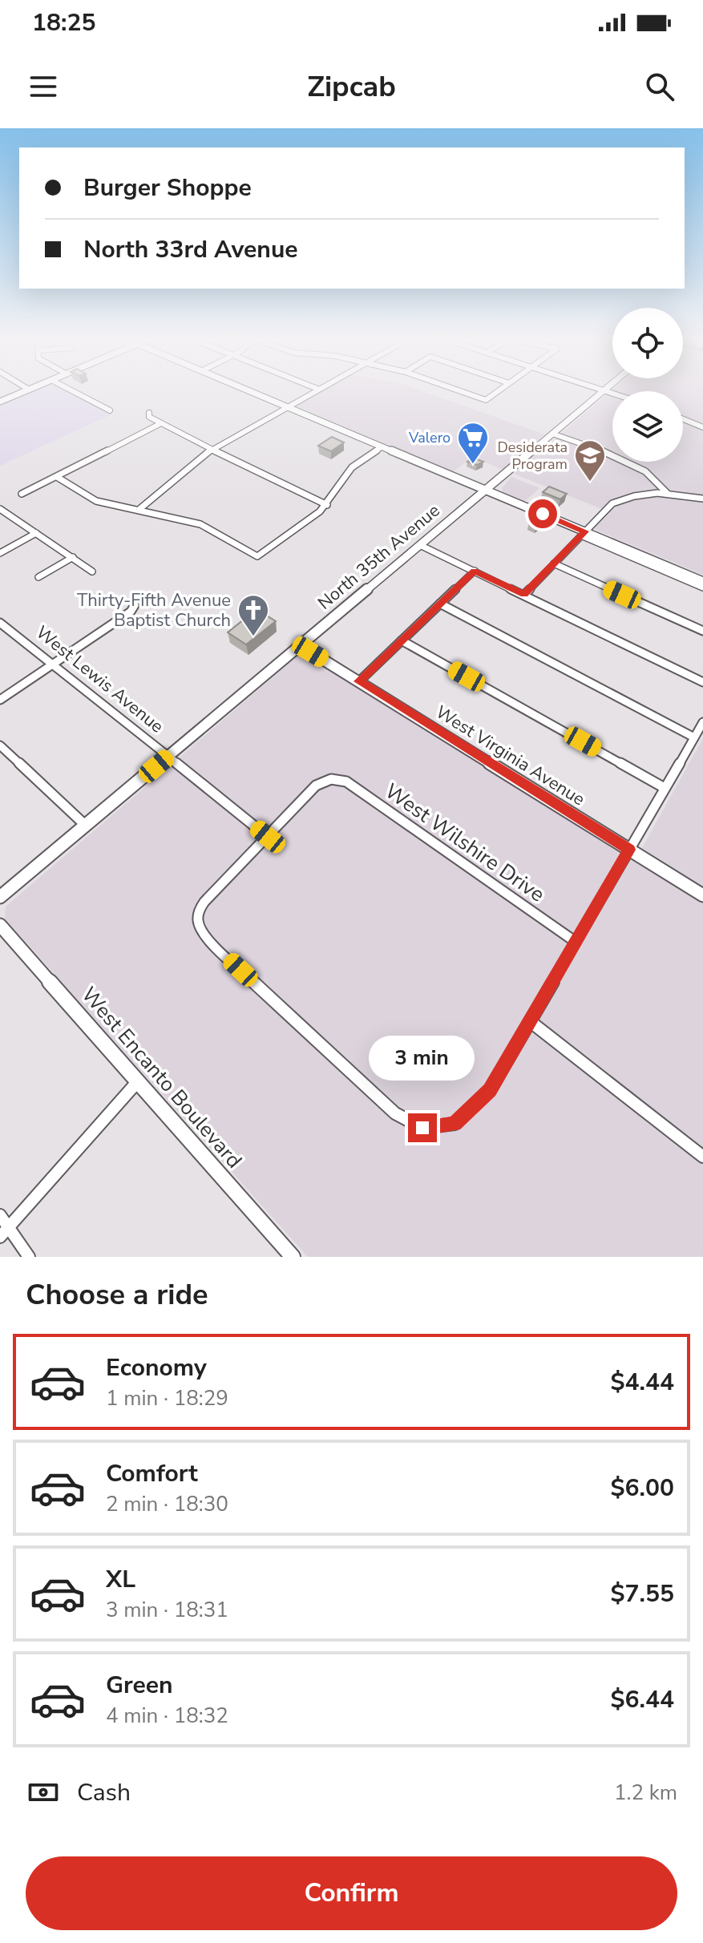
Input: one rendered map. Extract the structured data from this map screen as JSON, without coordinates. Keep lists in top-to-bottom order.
{
  "streets": {
    "main road": ["North 35th Avenue", "West Virginia Avenue", "West Encanto Boulevard"],
    "street": ["West Lewis Avenue", "West Wilshire Drive"]
  },
  "crossings": [
    ["North 35th Avenue", "West Lewis Avenue"],
    ["North 35th Avenue", "West Virginia Avenue"],
    ["West Lewis Avenue", "West Wilshire Drive"]
  ],
  "places": {
    "supermarket": ["Valero"],
    "school or university": ["Desiderata Program"],
    "church": ["Thirty-Fifth Avenue Baptist Church"]
  },
  "page": {
    "status": "18:25",
    "header": "Zipcab",
    "banner": ["Burger Shoppe", "North 33rd Avenue"],
    "bubble": "3 min",
    "heading": "Choose a ride",
    "list": [
      {
        "name": "Economy",
        "note": "1 min · 18:29",
        "value": "$4.44"
      },
      {
        "name": "Comfort",
        "note": "2 min · 18:30",
        "value": "$6.00"
      },
      {
        "name": "XL",
        "note": "3 min · 18:31",
        "value": "$7.55"
      },
      {
        "name": "Green",
        "note": "4 min · 18:32",
        "value": "$6.44"
      }
    ],
    "pay": ["Cash", "1.2 km"],
    "buttons": "Confirm"
  }
}
